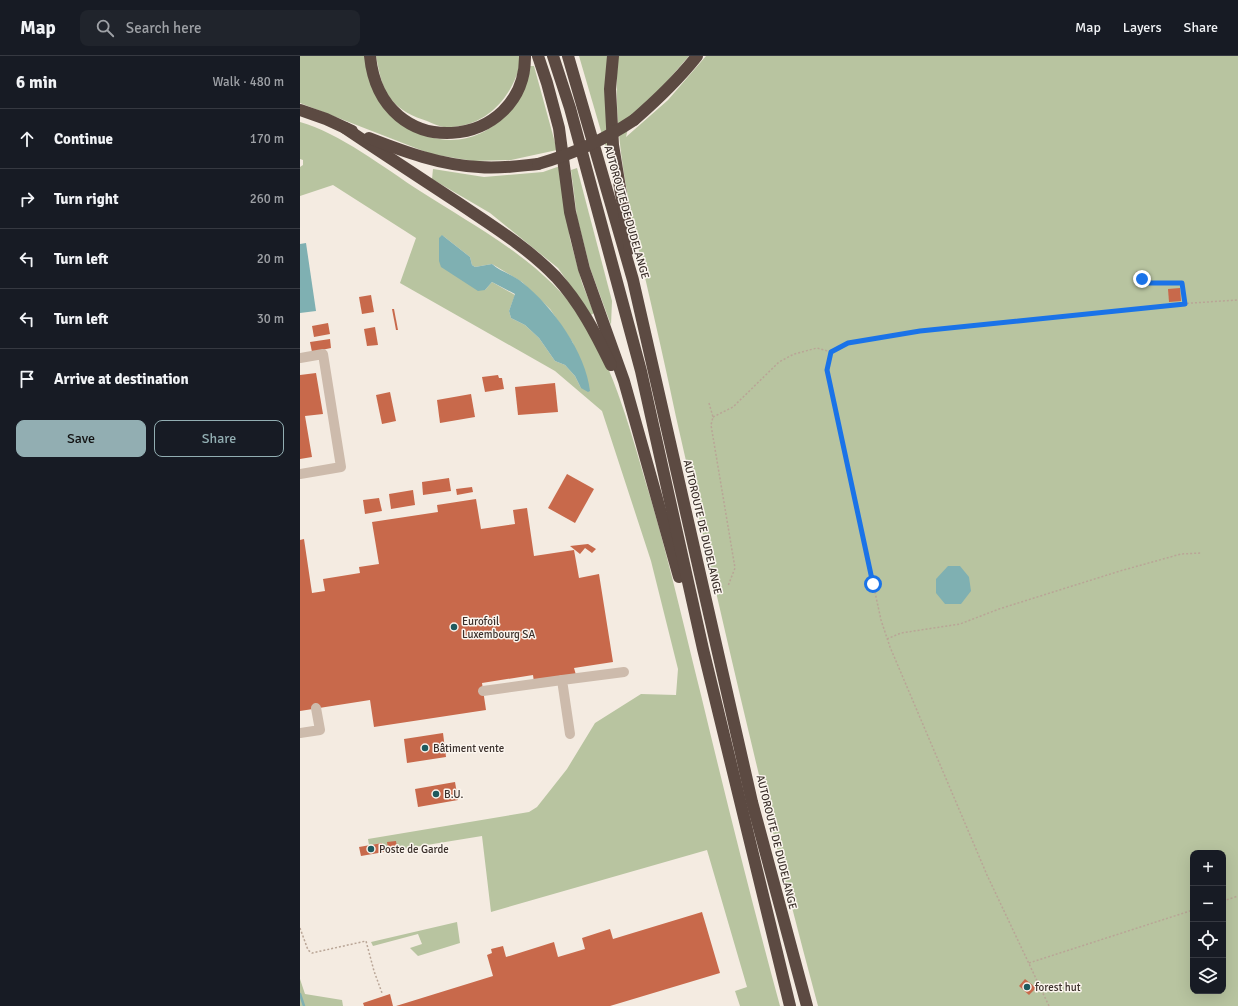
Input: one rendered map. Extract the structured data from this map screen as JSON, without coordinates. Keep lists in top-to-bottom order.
{
  "streets": {
    "highway": ["AUTOROUTE DE DUDELANGE"]
  },
  "places": [
    "Eurofoil Luxembourg SA",
    "Bâtiment vente",
    "B.U.",
    "Poste de Garde",
    "forest hut"
  ],
  "page": {
    "header": "Map",
    "search": "Search here",
    "nav": ["Map", "Layers", "Share"],
    "heading": ["6 min", "Walk · 480 m"],
    "list": [
      ["Continue", "170 m"],
      ["Turn right", "260 m"],
      ["Turn left", "20 m"],
      ["Turn left", "30 m"],
      "Arrive at destination"
    ],
    "buttons": ["Save", "Share"],
    "map_buttons": ["+", "−"]
  }
}
